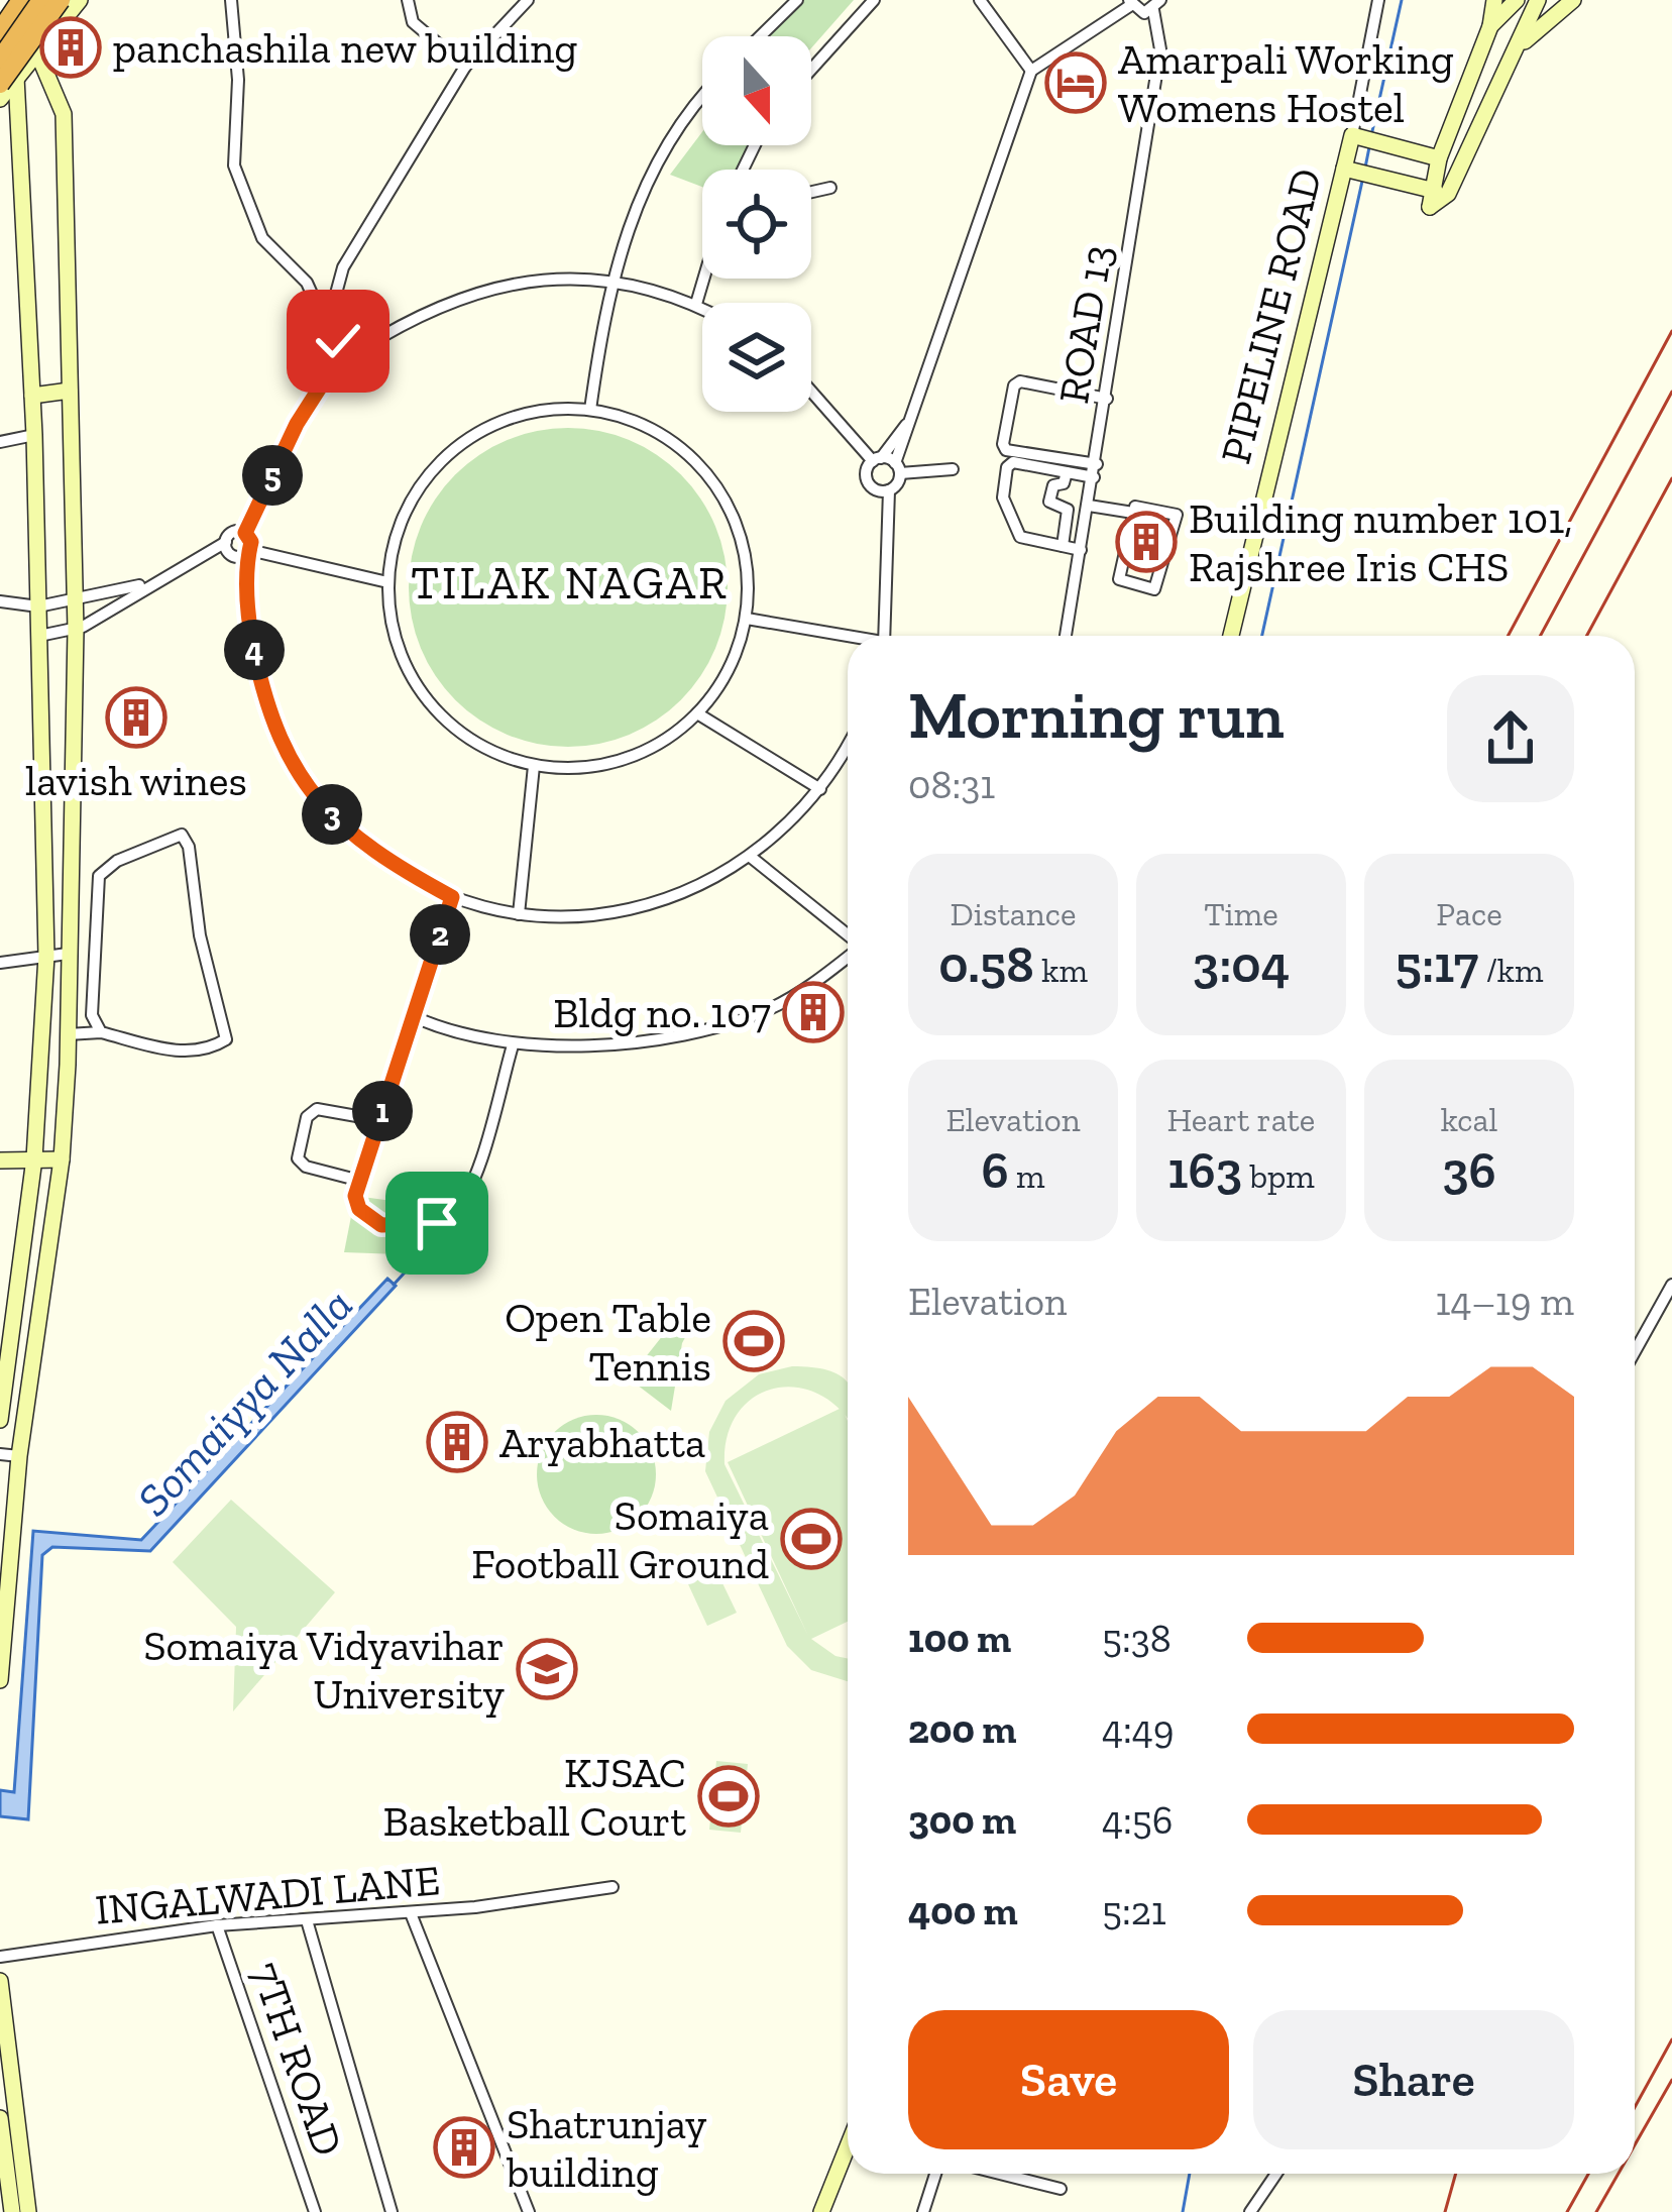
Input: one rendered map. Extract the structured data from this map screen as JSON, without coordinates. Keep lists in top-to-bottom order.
{
  "streets": {
    "street": [
      "PIPELINE ROAD",
      "ROAD 13",
      "INGALWADI LANE",
      "7TH ROAD"
    ]
  },
  "crossings": [
    ["INGALWADI LANE", "7TH ROAD"]
  ],
  "districts": ["TILAK NAGAR"],
  "water": ["Somaiyya Nalla"],
  "places": {
    "building": [
      "panchashila new building",
      "Building number 101, Rajshree Iris CHS",
      "lavish wines",
      "Bldg no. 107",
      "Aryabhatta",
      "Shatrunjay building"
    ],
    "hotel": ["Amarpali Working Womens Hostel"],
    "sports": ["Open Table Tennis", "Somaiya Football Ground", "KJSAC Basketball Court"],
    "school or university": ["Somaiya Vidyavihar University"]
  },
  "north": "bottom",
  "page": {
    "pins": [
      "5",
      "4",
      "3",
      "2",
      "1"
    ],
    "heading": ["Morning run", "08:31"],
    "stats": [
      ["Distance", "0.58 km"],
      ["Time", "3:04"],
      ["Pace", "5:17 /km"],
      ["Elevation", "6 m"],
      ["Heart rate", "163 bpm"],
      ["kcal", "36"]
    ],
    "chart": ["Elevation", "14–19 m"],
    "list": [
      {
        "name": "100 m",
        "note": "5:38"
      },
      {
        "name": "200 m",
        "note": "4:49"
      },
      {
        "name": "300 m",
        "note": "4:56"
      },
      {
        "name": "400 m",
        "note": "5:21"
      }
    ],
    "buttons": ["Save", "Share"]
  }
}
